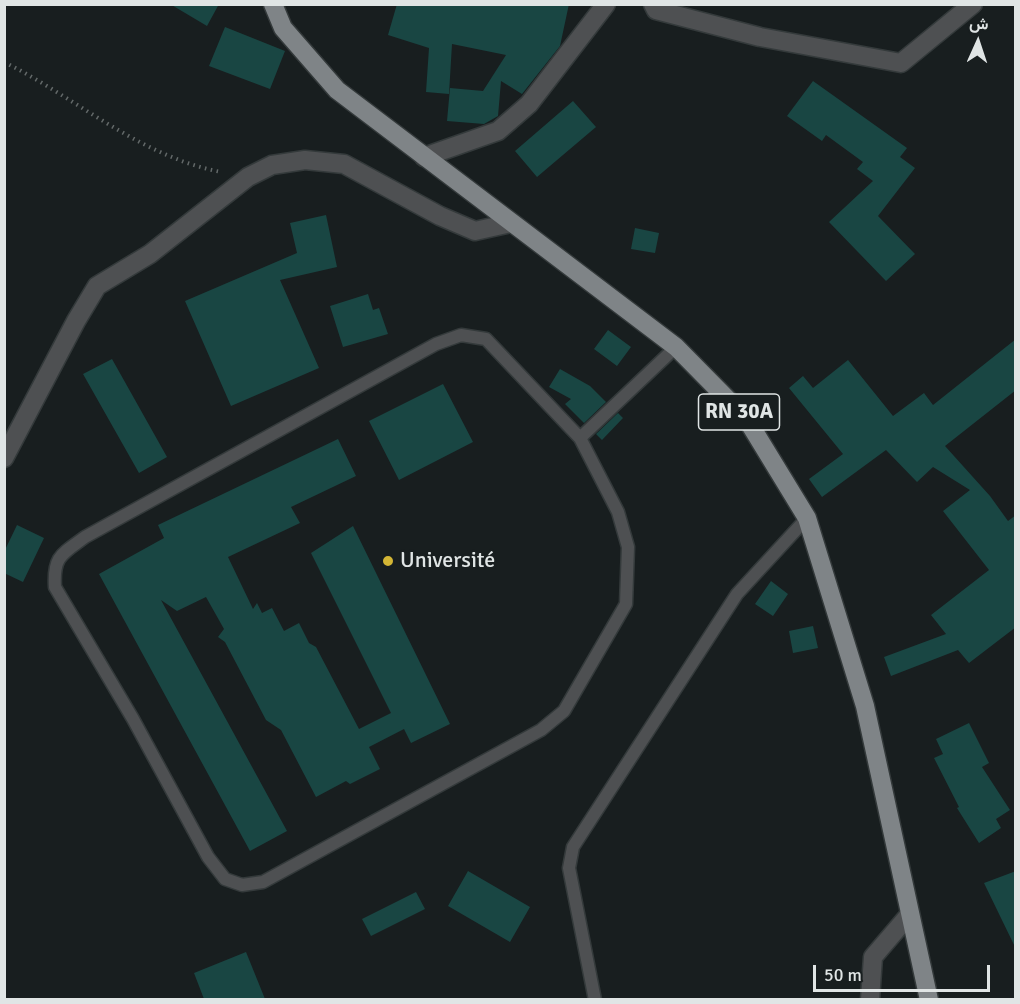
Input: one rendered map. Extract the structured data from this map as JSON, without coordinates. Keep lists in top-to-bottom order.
{
  "streets": {
    "main road": ["RN 30A"]
  },
  "places": ["Université"],
  "scale_bar": "50 m",
  "north": "top"
}
